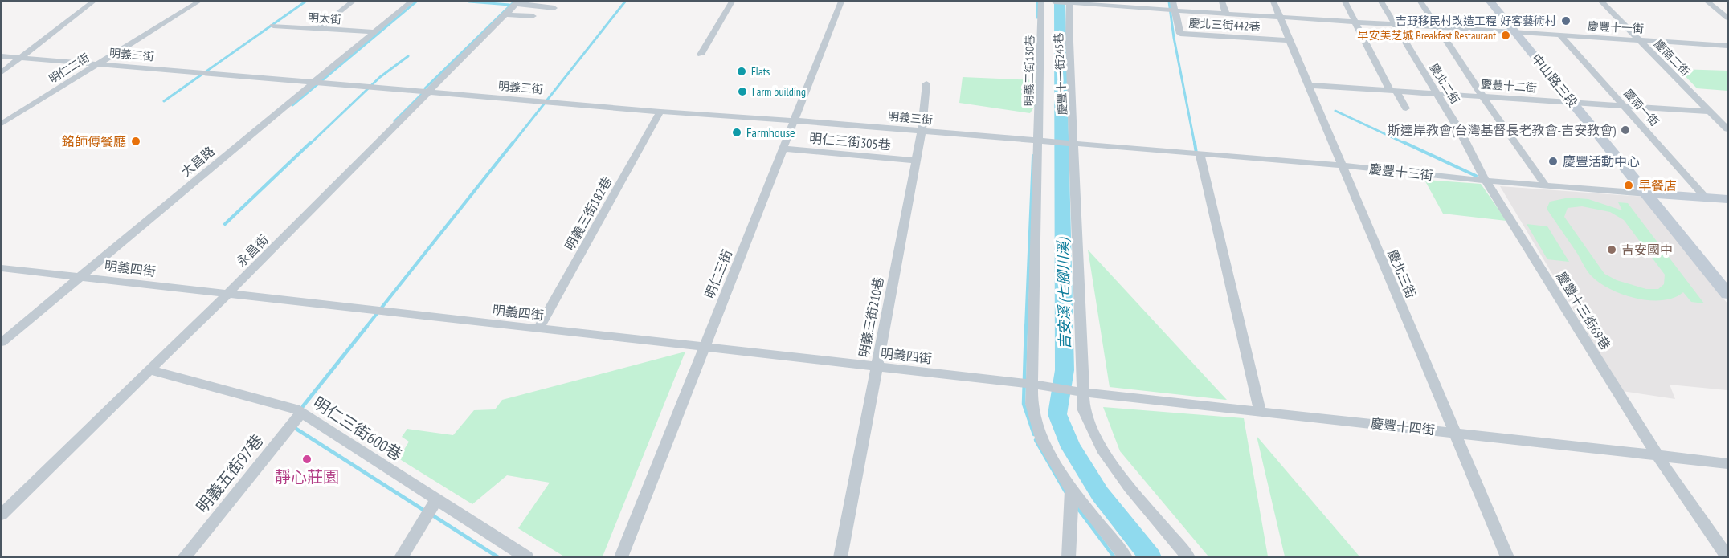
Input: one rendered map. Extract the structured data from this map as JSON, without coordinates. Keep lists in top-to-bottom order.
{
  "streets": {
    "street": [
      "明太街",
      "慶北三街442巷",
      "慶豐十一街",
      "明義三街",
      "慶南二街",
      "明仁二街",
      "明義二街130巷",
      "慶豐十一街245巷",
      "中山路三段",
      "慶北二街",
      "慶豐十二街",
      "慶南一街",
      "明仁三街305巷",
      "太昌路",
      "慶豐十三街",
      "明義三街182巷",
      "永昌街",
      "明義四街",
      "明仁三街",
      "慶北三街",
      "慶豐十三街69巷",
      "明義三街210巷",
      "慶豐十四街",
      "明仁三街600巷",
      "明義五街97巷"
    ]
  },
  "crossings": [
    ["明太街", "太昌路"],
    ["慶北三街442巷", "慶豐十一街"],
    ["慶北三街442巷", "慶北三街"],
    ["慶豐十一街", "慶南二街"],
    ["慶豐十一街", "慶豐十一街245巷"],
    ["慶豐十一街", "中山路三段"],
    ["慶豐十一街", "慶北二街"],
    ["慶豐十一街", "慶南一街"],
    ["慶豐十一街", "慶北三街"],
    ["明義三街", "明仁二街"],
    ["明義三街", "明義二街130巷"],
    ["明義三街", "慶豐十一街245巷"],
    ["明義三街", "太昌路"],
    ["明義三街", "慶豐十三街"],
    ["明義三街", "明義三街182巷"],
    ["明義三街", "永昌街"],
    ["明義三街", "明仁三街"],
    ["明義三街", "明義三街210巷"],
    ["慶南二街", "慶豐十二街"],
    ["明義二街130巷", "明義四街"],
    ["慶豐十一街245巷", "慶豐十三街"],
    ["慶豐十一街245巷", "明義四街"],
    ["慶豐十一街245巷", "慶豐十四街"],
    ["中山路三段", "慶豐十二街"],
    ["中山路三段", "慶豐十三街"],
    ["慶北二街", "慶豐十二街"],
    ["慶北二街", "慶豐十三街"],
    ["慶北二街", "慶豐十三街69巷"],
    ["慶豐十二街", "慶南一街"],
    ["慶豐十二街", "慶北三街"],
    ["慶南一街", "慶豐十三街"],
    ["明仁三街305巷", "明仁三街"],
    ["明仁三街305巷", "明義三街210巷"],
    ["太昌路", "明義四街"],
    ["慶豐十三街", "慶北三街"],
    ["慶豐十三街", "慶豐十三街69巷"],
    ["明義三街182巷", "明義四街"],
    ["永昌街", "明義四街"],
    ["永昌街", "明仁三街600巷"],
    ["明義四街", "明仁三街"],
    ["明義四街", "明義三街210巷"],
    ["明義四街", "慶豐十四街"],
    ["慶北三街", "慶豐十四街"],
    ["慶豐十三街69巷", "慶豐十四街"],
    ["明仁三街600巷", "明義五街97巷"]
  ],
  "water": ["吉安溪 (七腳川溪)"],
  "places": [
    "吉野移民村改造工程-好客藝術村",
    "早安美芝城 Breakfast Restaurant",
    "Flats",
    "Farm building",
    "斯達岸教會(台灣基督長老教會-吉安教會)",
    "Farmhouse",
    "銘師傅餐廳",
    "慶豐活動中心",
    "早餐店",
    "吉安國中",
    "靜心莊園"
  ]
}
